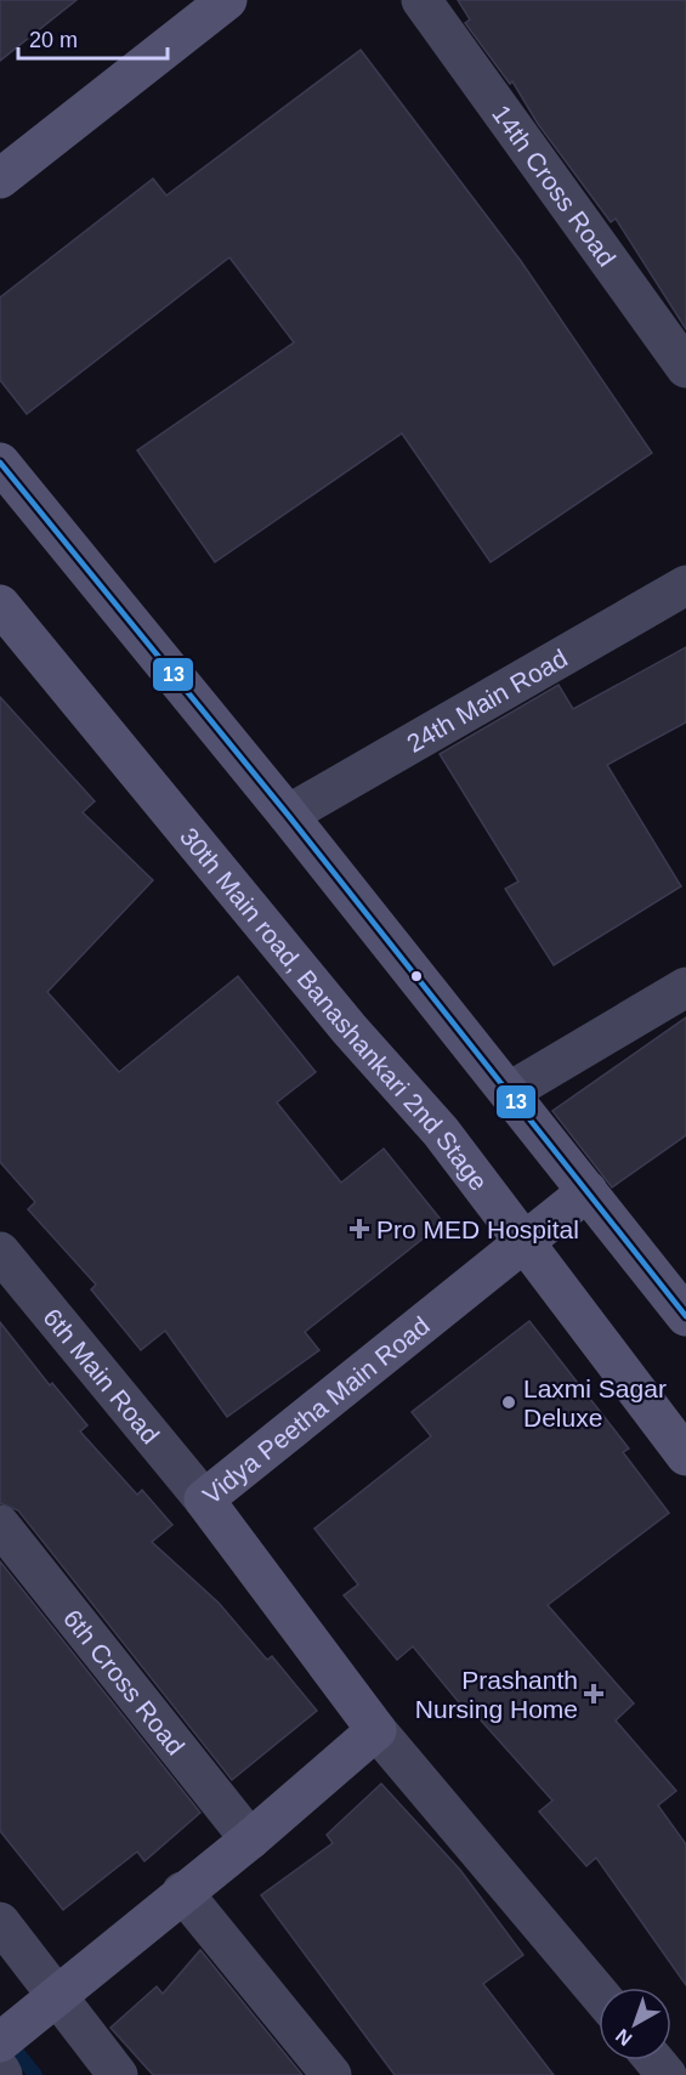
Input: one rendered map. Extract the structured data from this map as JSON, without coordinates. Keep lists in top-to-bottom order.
{
  "streets": {
    "main road": ["30th Main road, Banashankari 2nd Stage", "Vidya Peetha Main Road"],
    "street": [
      "14th Cross Road",
      "24th Main Road",
      "6th Main Road",
      "6th Cross Road"
    ]
  },
  "crossings": [
    ["30th Main road, Banashankari 2nd Stage", "Vidya Peetha Main Road"],
    ["6th Main Road", "Vidya Peetha Main Road"]
  ],
  "places": {
    "health": ["Pro MED Hospital", "Prashanth Nursing Home"],
    "other": ["Laxmi Sagar Deluxe"]
  },
  "lines": ["transit line 13"],
  "scale_bar": "20 m",
  "north": "bottom left"
}
